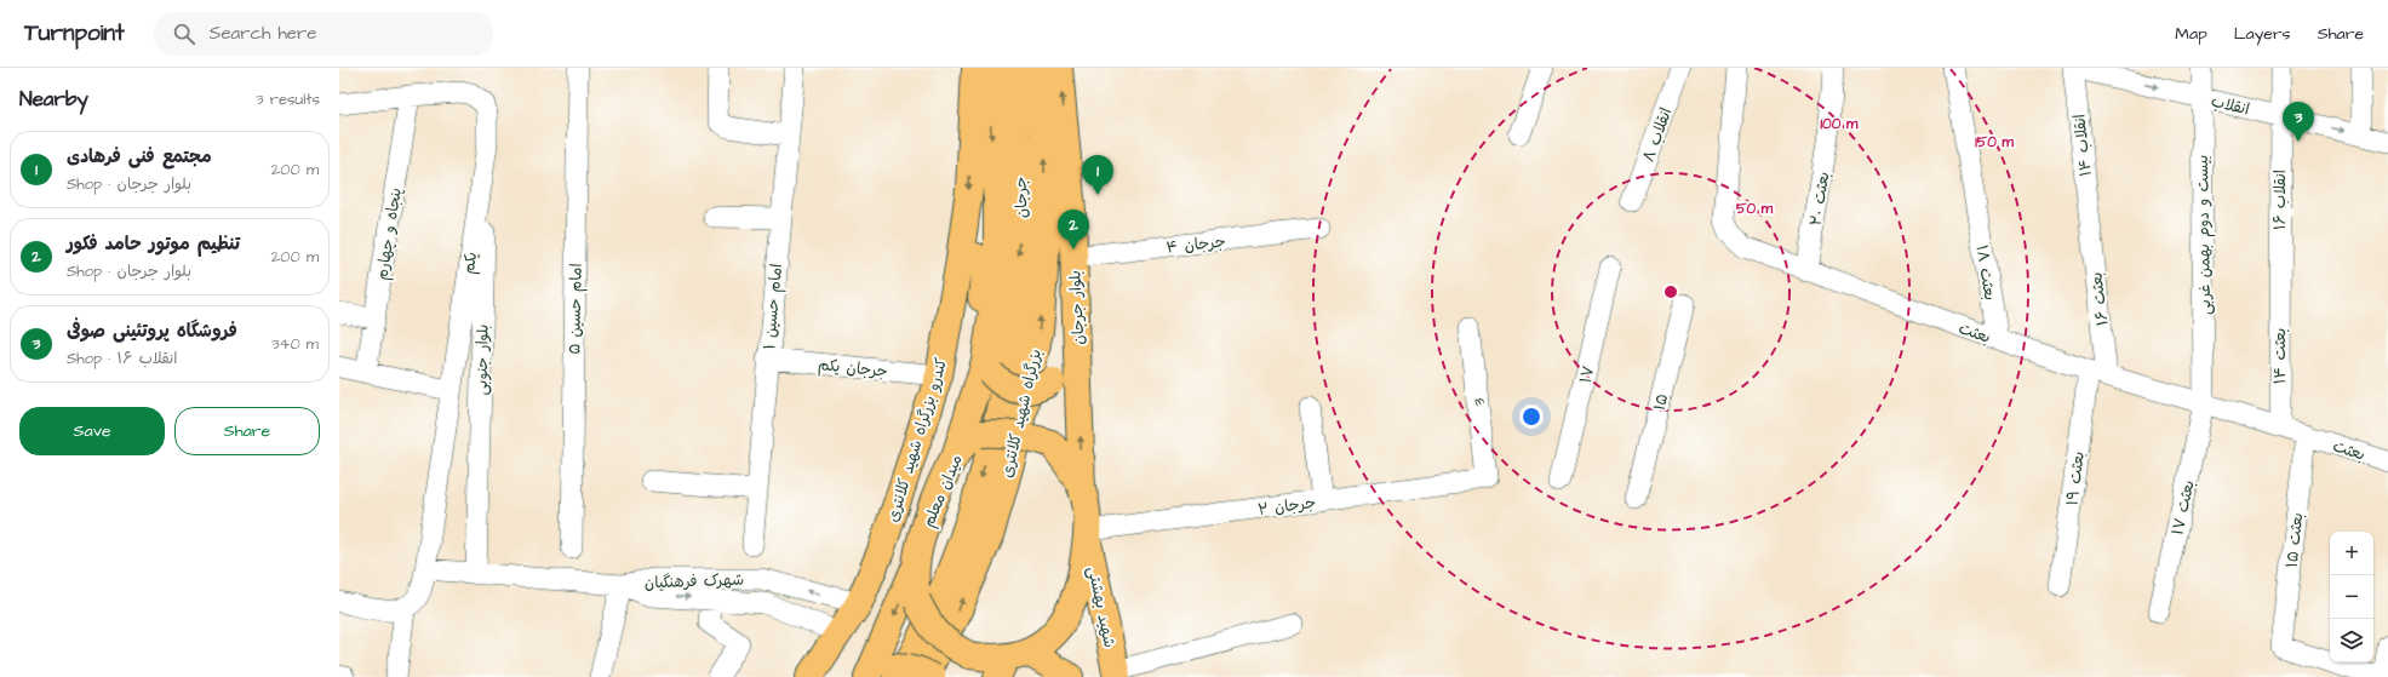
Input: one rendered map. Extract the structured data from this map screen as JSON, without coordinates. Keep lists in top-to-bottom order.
{
  "streets": {
    "main road": [
      "جرجان",
      "بلوار جرجان",
      "بزرگراه شهید کلانتری",
      "کندرو بزرگراه شهید کلانتری",
      "میدان معلم",
      "شهید بهشتی"
    ],
    "street": [
      "انقلاب",
      "۸ انقلاب",
      "۱۴ انقلاب",
      "۲۰ بعثت",
      "انقلاب ۱۶",
      "پنجاه و چهارم",
      "بیست و دوم بهمن غربی",
      "۴ جرجان",
      "یکم",
      "۱۸ بعثت",
      "۱۶ بعثت",
      "امام حسین ۱",
      "امام حسین ۵",
      "بعثت",
      "۱۴ بعثت",
      "بلوار جنوبی",
      "جرجان یکم",
      "۱۷",
      "3",
      "۱۵",
      "بعثت ۱۹",
      "جرجان ۲",
      "۱۷ بعثت",
      "بعثت ۱۵",
      "شهرک فرهنگیان"
    ]
  },
  "crossings": [
    ["انقلاب", "۱۴ انقلاب"],
    ["انقلاب", "انقلاب ۱۶"],
    ["انقلاب", "بیست و دوم بهمن غربی"],
    ["۱۴ انقلاب", "۱۶ بعثت"],
    ["جرجان", "بزرگراه شهید کلانتری"],
    ["۲۰ بعثت", "بعثت"],
    ["انقلاب ۱۶", "۱۴ بعثت"],
    ["پنجاه و چهارم", "یکم"],
    ["بیست و دوم بهمن غربی", "بعثت"],
    ["بیست و دوم بهمن غربی", "۱۷ بعثت"],
    ["۴ جرجان", "بلوار جرجان"],
    ["یکم", "بلوار جنوبی"],
    ["۱۸ بعثت", "بعثت"],
    ["۱۶ بعثت", "بعثت"],
    ["۱۶ بعثت", "بعثت ۱۹"],
    ["امام حسین ۱", "جرجان یکم"],
    ["بعثت", "۱۴ بعثت"],
    ["بعثت", "بعثت ۱۹"],
    ["بعثت", "۱۷ بعثت"],
    ["بعثت", "بعثت ۱۵"],
    ["جرجان یکم", "کندرو بزرگراه شهید کلانتری"],
    ["3", "جرجان ۲"],
    ["کندرو بزرگراه شهید کلانتری", "شهرک فرهنگیان"],
    ["جرجان ۲", "شهید بهشتی"]
  ],
  "one_way": ["انقلاب"],
  "page": {
    "header": "Turnpoint",
    "search": "Search here",
    "nav": ["Map", "Layers", "Share"],
    "heading": ["Nearby", "3 results"],
    "pins": ["3", "1", "2"],
    "list": [
      {
        "mark": "1",
        "name": "مجتمع فنی فرهادی",
        "note": "Shop · بلوار جرجان",
        "value": "200 m"
      },
      {
        "mark": "2",
        "name": "تنظیم موتور حامد فکور",
        "note": "Shop · بلوار جرجان",
        "value": "200 m"
      },
      {
        "mark": "3",
        "name": "فروشگاه پروتئینی صوفی",
        "note": "Shop · انقلاب ۱۶",
        "value": "340 m"
      }
    ],
    "buttons": ["Save", "Share"],
    "map_buttons": ["+", "−"]
  },
  "rings": ["100 m", "150 m", "50 m"]
}
